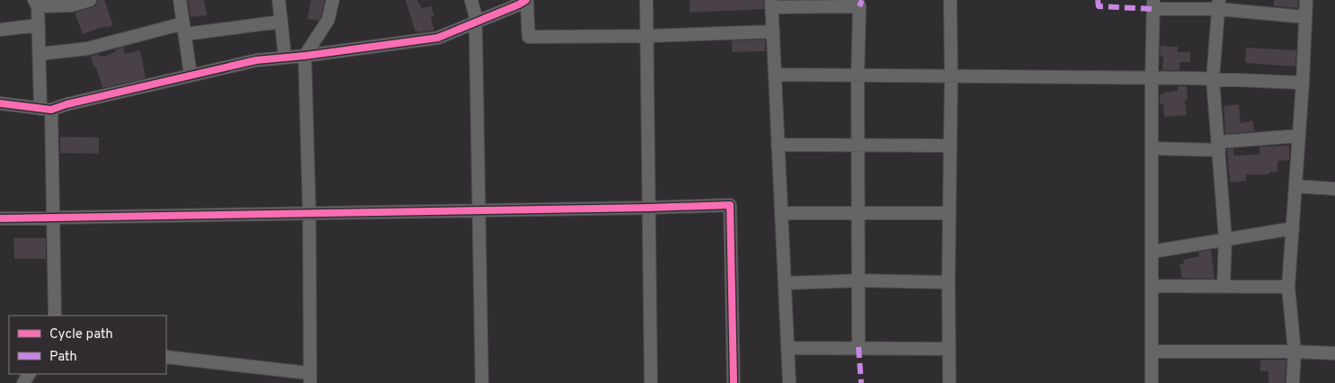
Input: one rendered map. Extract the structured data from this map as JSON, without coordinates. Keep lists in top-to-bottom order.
{
  "legend": ["Cycle path", "Path"]
}
